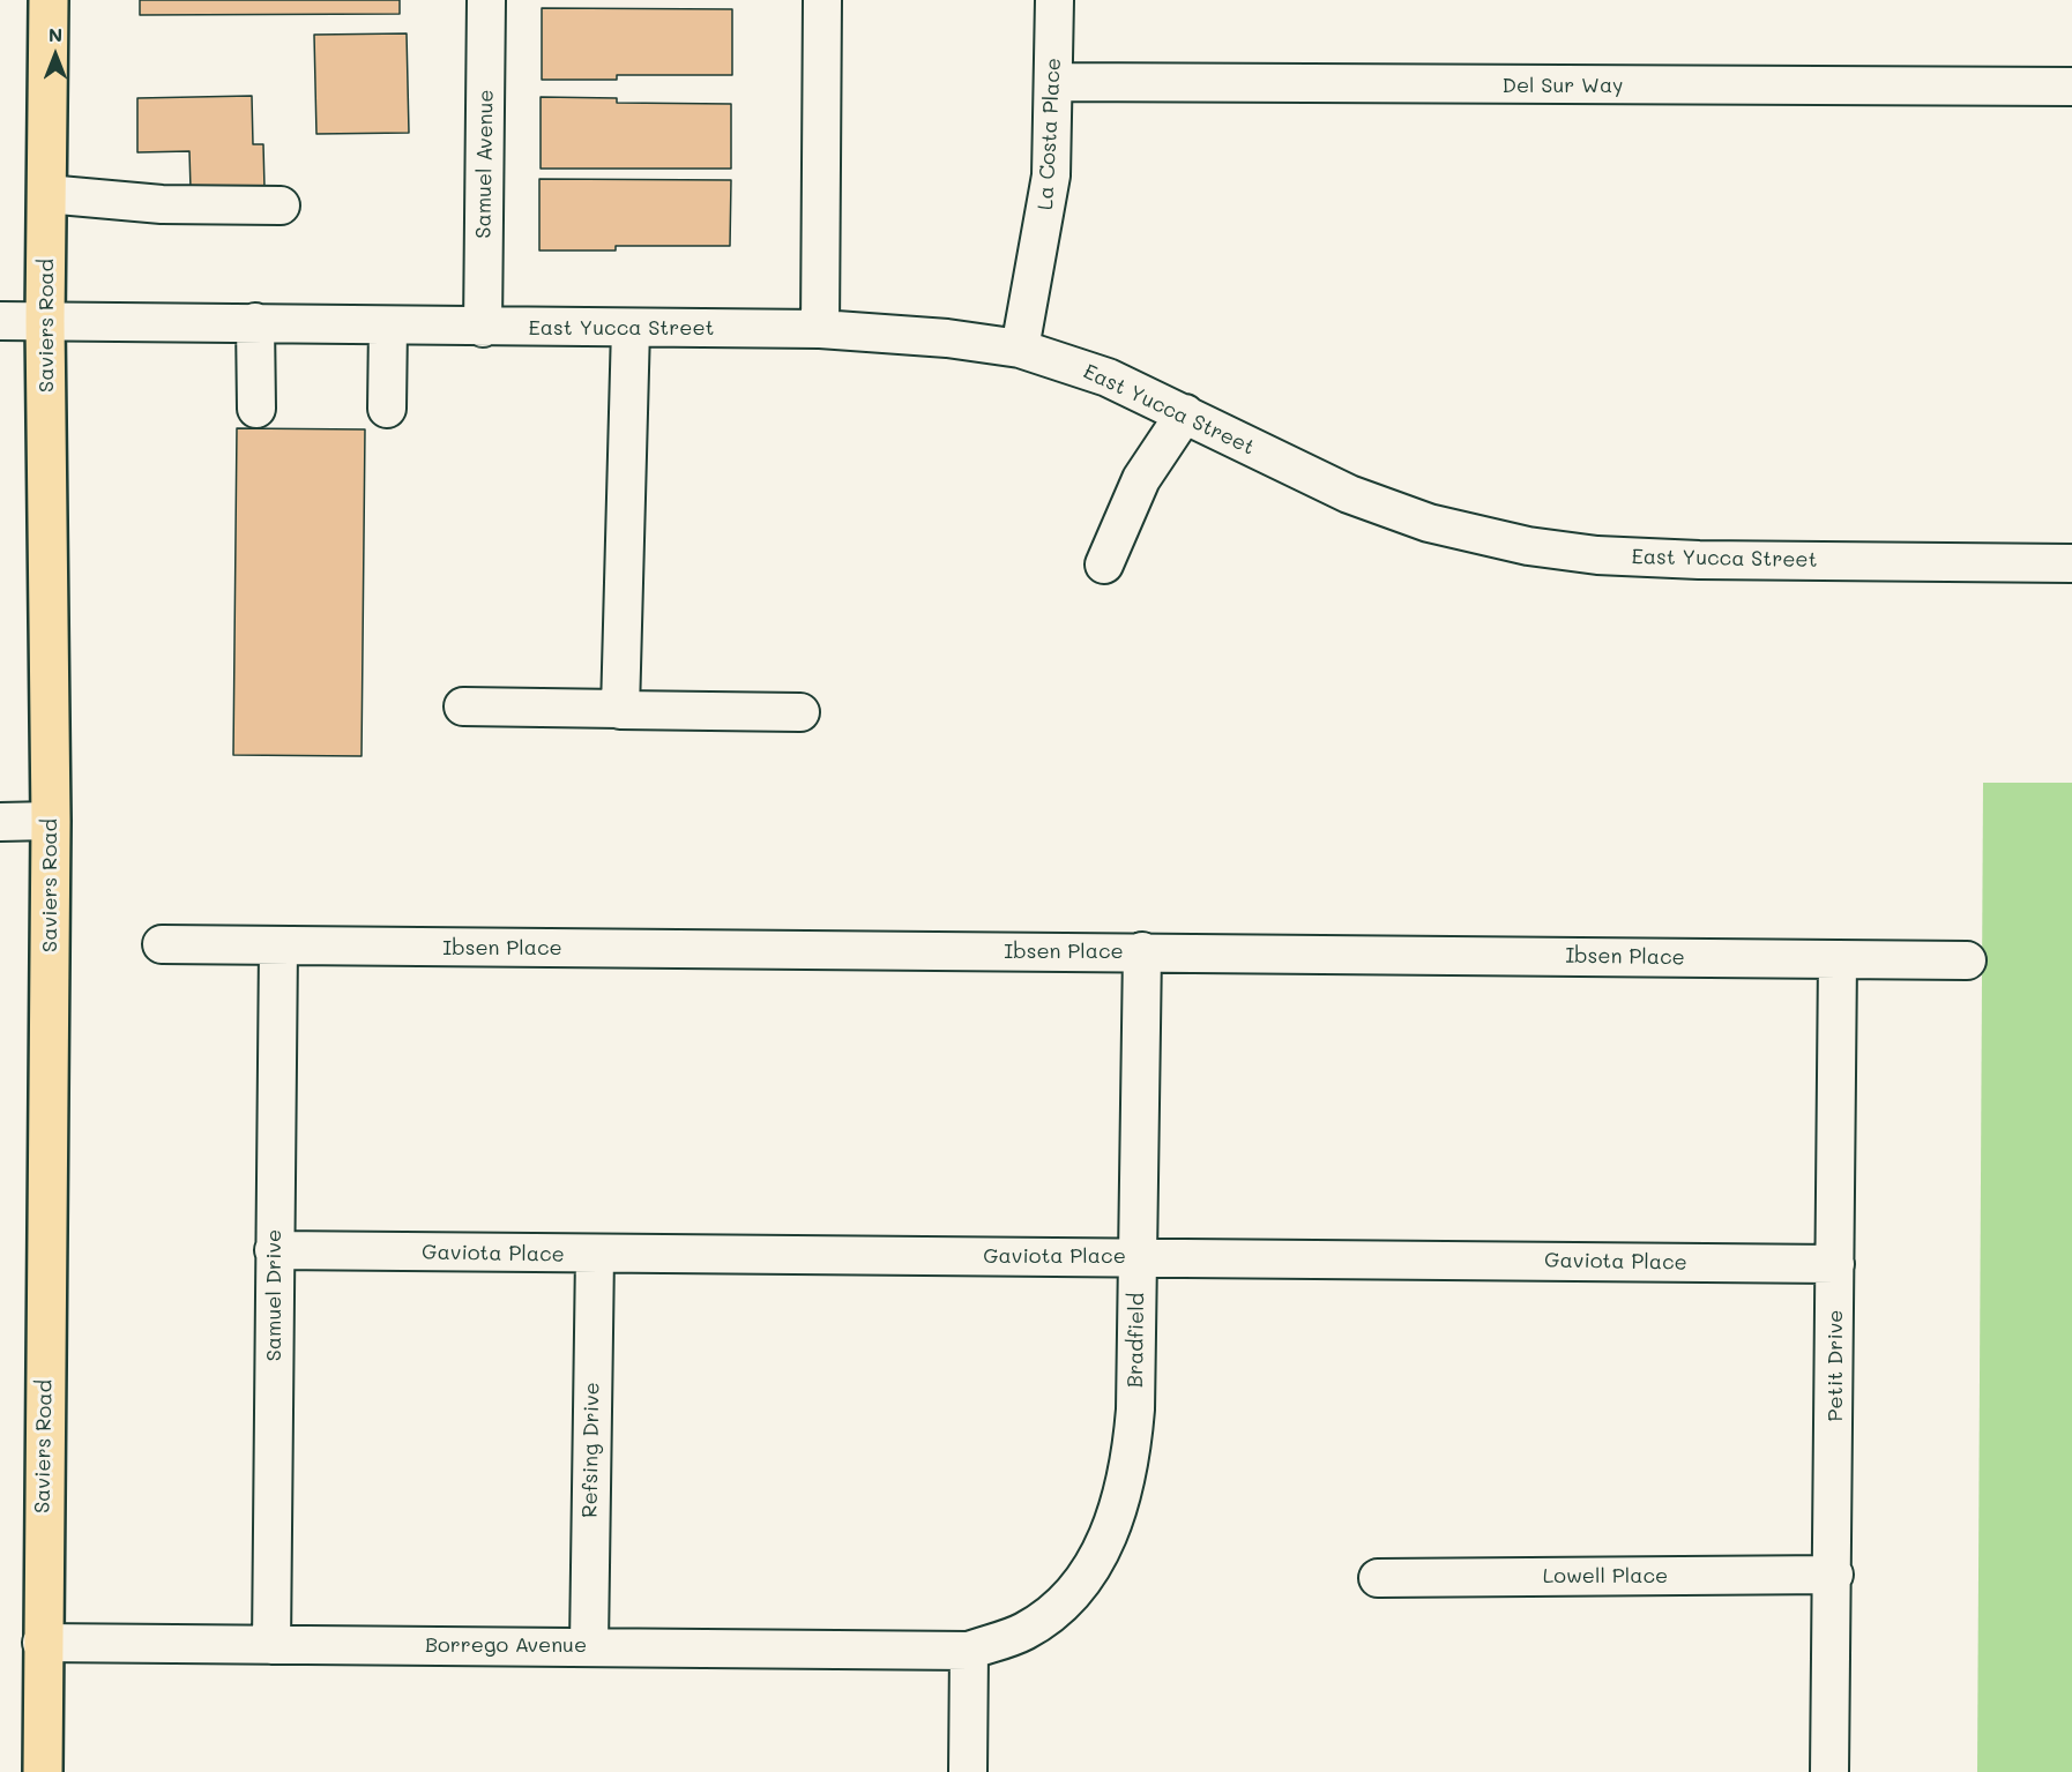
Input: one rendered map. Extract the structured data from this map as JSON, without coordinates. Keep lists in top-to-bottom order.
{
  "streets": {
    "main road": ["Saviers Road"],
    "street": [
      "Del Sur Way",
      "La Costa Place",
      "Samuel Avenue",
      "East Yucca Street",
      "Ibsen Place",
      "Gaviota Place",
      "Samuel Drive",
      "Bradfield",
      "Petit Drive",
      "Refsing Drive",
      "Lowell Place",
      "Borrego Avenue"
    ]
  },
  "crossings": [
    ["Del Sur Way", "La Costa Place"],
    ["La Costa Place", "East Yucca Street"],
    ["Samuel Avenue", "East Yucca Street"],
    ["Saviers Road", "East Yucca Street"],
    ["Saviers Road", "Borrego Avenue"],
    ["Ibsen Place", "Samuel Drive"],
    ["Ibsen Place", "Bradfield"],
    ["Ibsen Place", "Petit Drive"],
    ["Gaviota Place", "Samuel Drive"],
    ["Gaviota Place", "Bradfield"],
    ["Gaviota Place", "Petit Drive"],
    ["Gaviota Place", "Refsing Drive"],
    ["Samuel Drive", "Borrego Avenue"],
    ["Bradfield", "Borrego Avenue"],
    ["Petit Drive", "Lowell Place"],
    ["Refsing Drive", "Borrego Avenue"]
  ],
  "north": "top"
}
